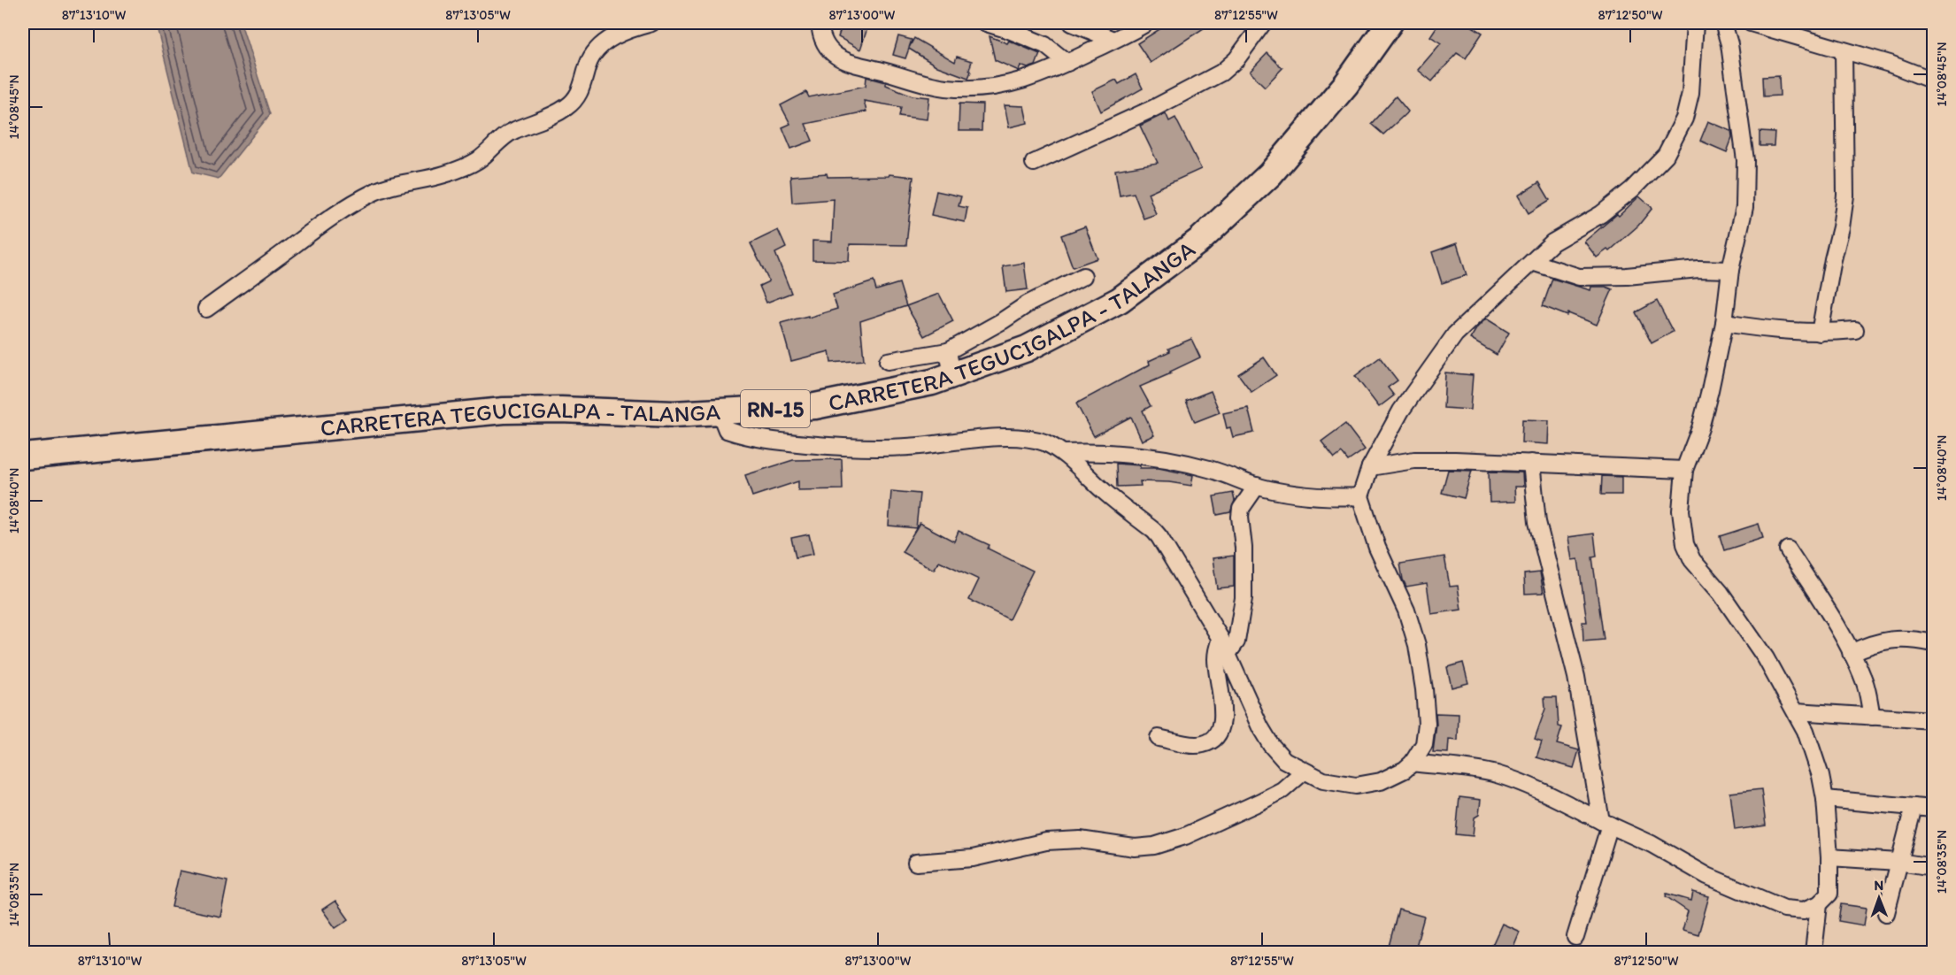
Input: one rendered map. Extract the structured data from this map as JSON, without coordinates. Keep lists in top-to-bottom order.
{
  "streets": {
    "main road": ["CARRETERA TEGUCIGALPA - TALANGA", "RN-15"]
  },
  "north": "top",
  "coordinates": [
    "87°13'10\"W",
    "87°13'05\"W",
    "87°13'00\"W",
    "87°12'55\"W",
    "87°12'50\"W",
    "14°08'45\"N",
    "14°08'40\"N",
    "14°08'35\"N"
  ]
}
